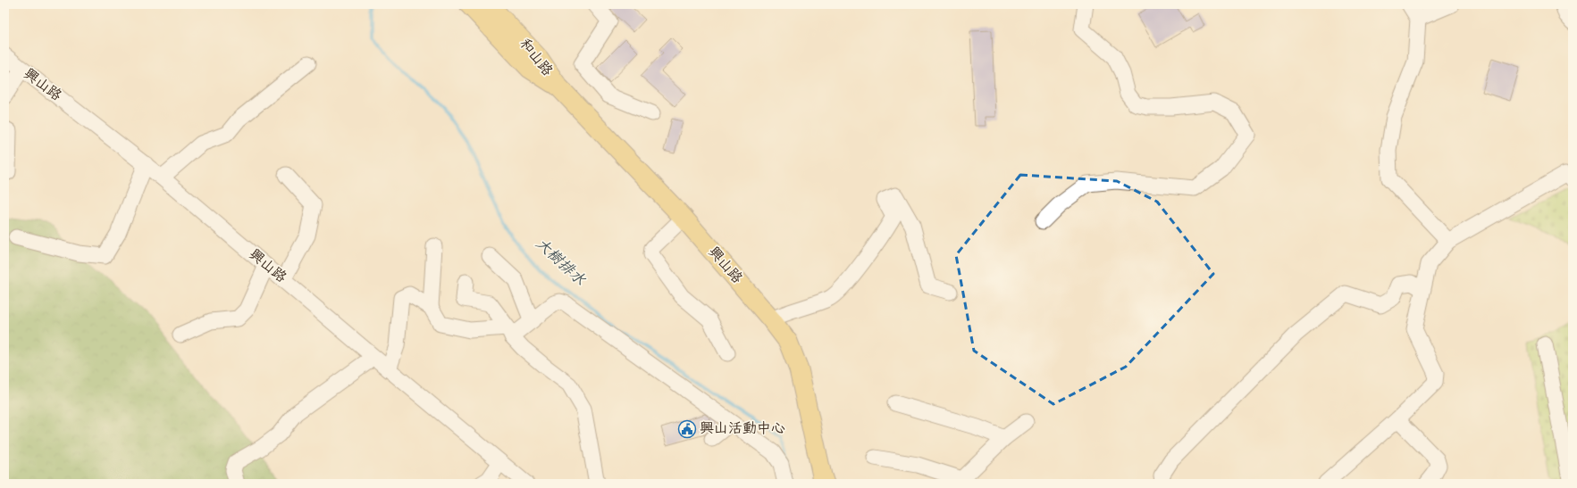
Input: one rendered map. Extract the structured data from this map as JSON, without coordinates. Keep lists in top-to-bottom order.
{
  "streets": {
    "main road": ["和山路", "興山路"]
  },
  "crossings": [
    ["和山路", "興山路"]
  ],
  "water": ["大樹排水"],
  "places": {
    "public building": ["興山活動中心"]
  }
}
